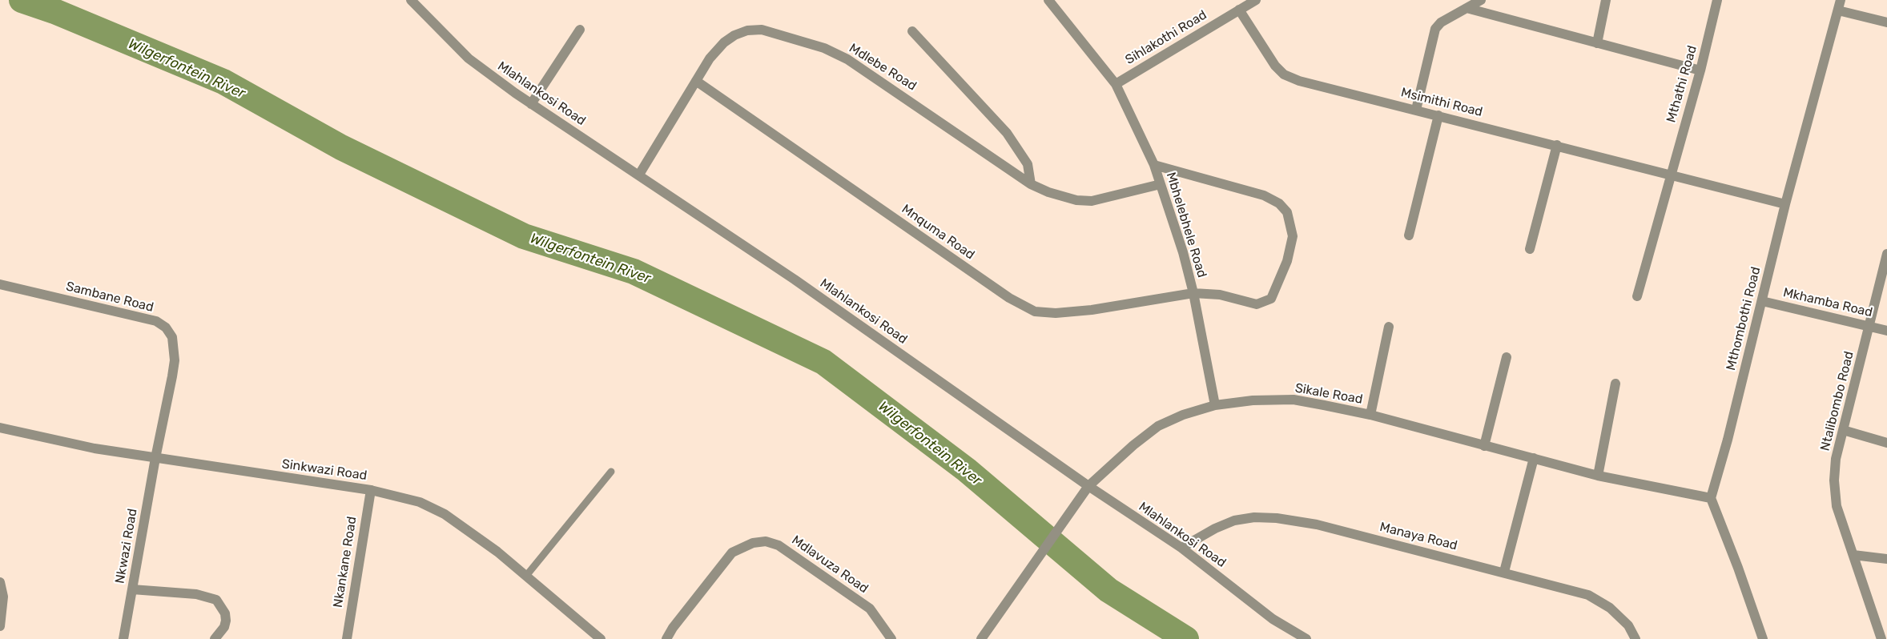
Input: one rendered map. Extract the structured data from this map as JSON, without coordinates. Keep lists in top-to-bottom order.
{
  "streets": {
    "street": [
      "Sihlakothi Road",
      "Mdlebe Road",
      "Mthathi Road",
      "Mlahlankosi Road",
      "Msimithi Road",
      "Mbhelebhele Road",
      "Mnquma Road",
      "Sambane Road",
      "Mkhamba Road",
      "Mthombothi Road",
      "Sikale Road",
      "Ntalibombo Road",
      "Sinkwazi Road",
      "Manaya Road",
      "Nkwazi Road",
      "Nkankane Road",
      "Mdlavuza Road"
    ]
  },
  "crossings": [
    ["Sihlakothi Road", "Msimithi Road"],
    ["Sihlakothi Road", "Mbhelebhele Road"],
    ["Mdlebe Road", "Mlahlankosi Road"],
    ["Mdlebe Road", "Mbhelebhele Road"],
    ["Mdlebe Road", "Mnquma Road"],
    ["Mthathi Road", "Msimithi Road"],
    ["Mlahlankosi Road", "Sikale Road"],
    ["Mlahlankosi Road", "Manaya Road"],
    ["Msimithi Road", "Mthombothi Road"],
    ["Mbhelebhele Road", "Mnquma Road"],
    ["Mbhelebhele Road", "Sikale Road"],
    ["Sambane Road", "Sinkwazi Road"],
    ["Sambane Road", "Nkwazi Road"],
    ["Mkhamba Road", "Mthombothi Road"],
    ["Mkhamba Road", "Ntalibombo Road"],
    ["Mthombothi Road", "Sikale Road"],
    ["Sinkwazi Road", "Nkwazi Road"],
    ["Sinkwazi Road", "Nkankane Road"]
  ],
  "water": ["Wilgerfontein River"]
}
